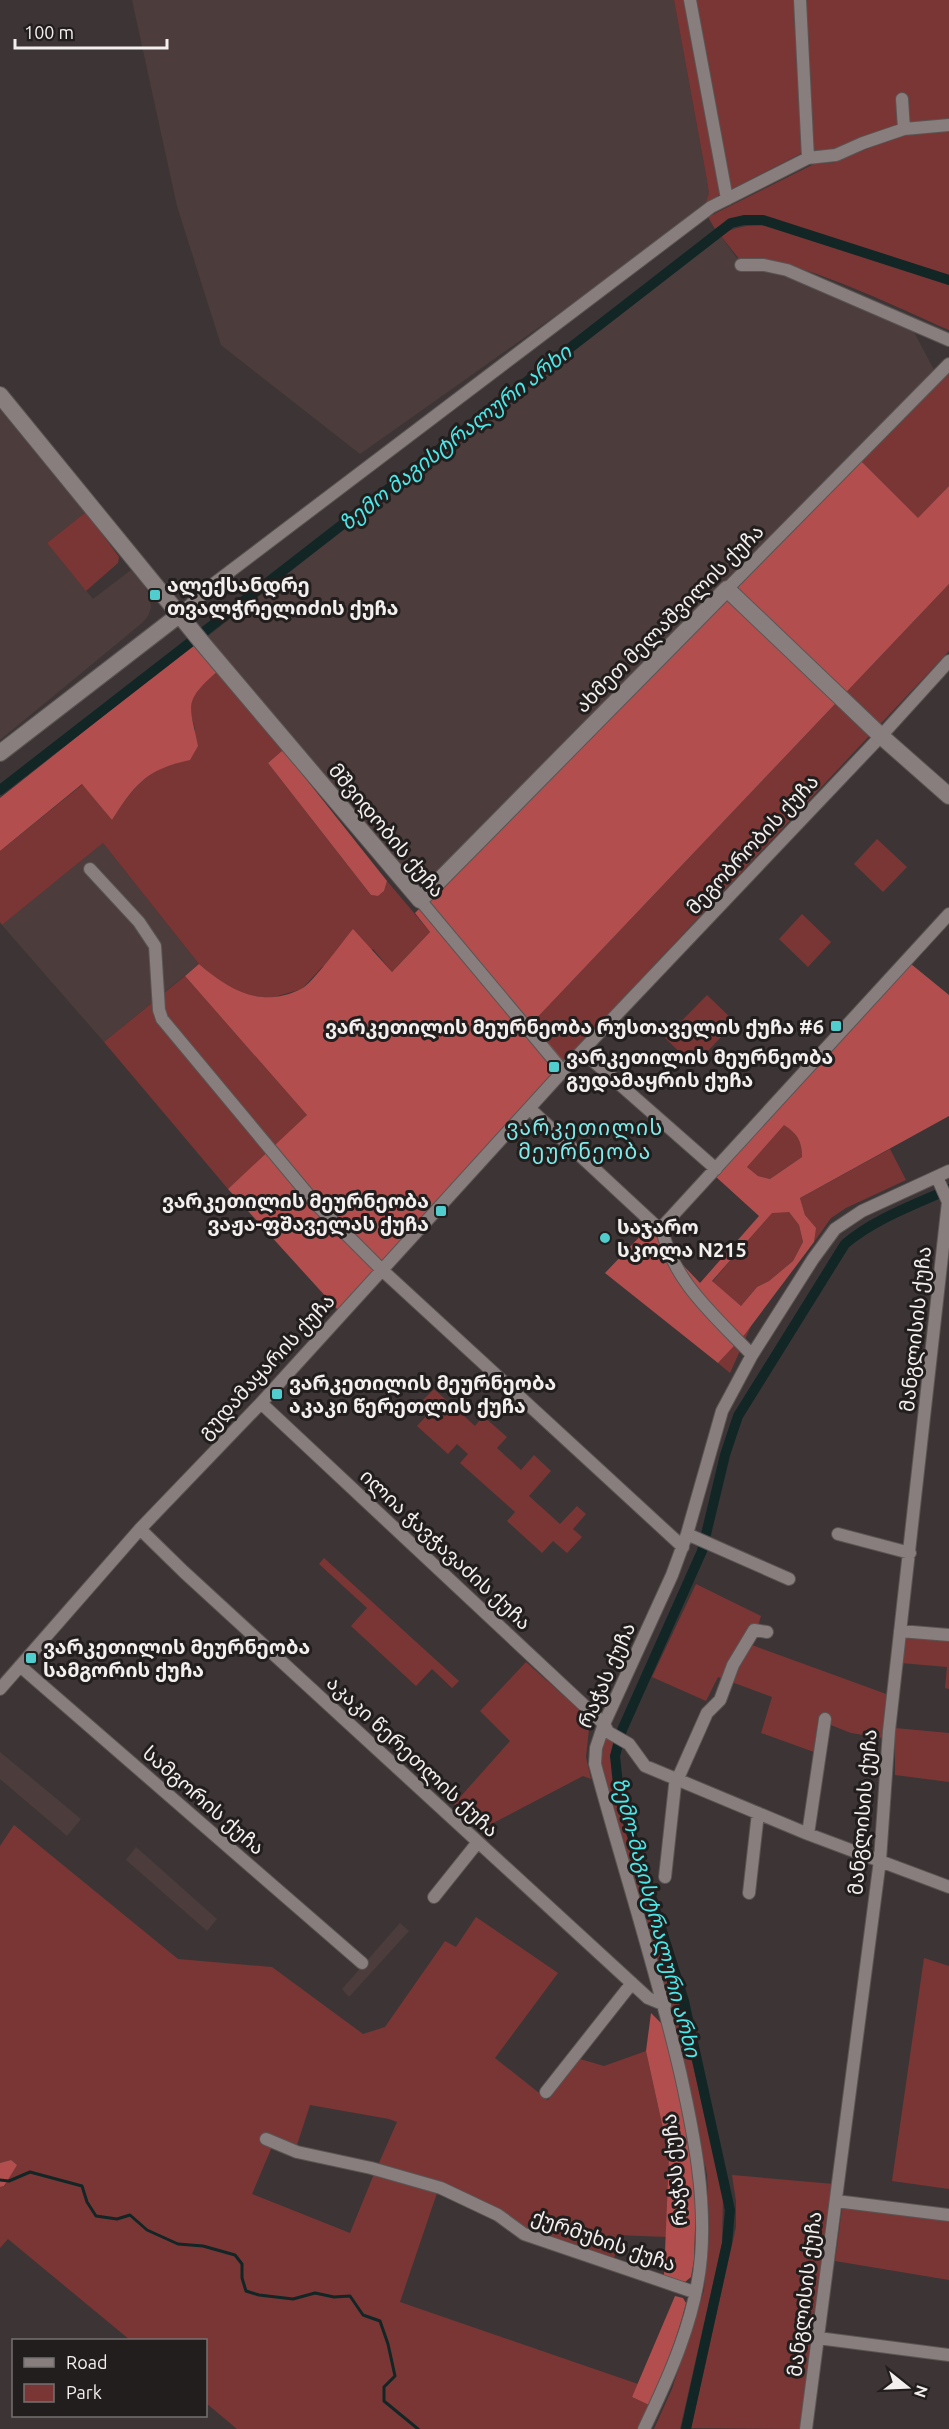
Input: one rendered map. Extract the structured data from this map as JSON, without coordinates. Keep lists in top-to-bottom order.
{
  "streets": {
    "street": [
      "ახმეთ მელაშვილის ქუჩა",
      "მშვიდობის ქუჩა",
      "მეგობრობის ქუჩა",
      "მანგლისის ქუჩა",
      "გუდამაყარის ქუჩა",
      "ილია ჭავჭავაძის ქუჩა",
      "რაჭას ქუჩა",
      "აკაკი წერეთლის ქუჩა",
      "სამგორის ქუჩა",
      "ქურმუხის ქუჩა"
    ]
  },
  "crossings": [
    ["ახმეთ მელაშვილის ქუჩა", "მშვიდობის ქუჩა"],
    ["მშვიდობის ქუჩა", "მეგობრობის ქუჩა"],
    ["მშვიდობის ქუჩა", "გუდამაყარის ქუჩა"],
    ["მეგობრობის ქუჩა", "გუდამაყარის ქუჩა"],
    ["გუდამაყარის ქუჩა", "ილია ჭავჭავაძის ქუჩა"],
    ["გუდამაყარის ქუჩა", "აკაკი წერეთლის ქუჩა"],
    ["გუდამაყარის ქუჩა", "სამგორის ქუჩა"],
    ["ილია ჭავჭავაძის ქუჩა", "რაჭას ქუჩა"],
    ["რაჭას ქუჩა", "აკაკი წერეთლის ქუჩა"],
    ["რაჭას ქუჩა", "ქურმუხის ქუჩა"]
  ],
  "districts": ["ვარკეთილის მეურნეობა"],
  "water": ["ზემო მაგისტრალური არხი", "ზემო-მაგისტრალური არხი"],
  "places": {
    "transit": [
      "ალექსანდრე თვალჭრელიძის ქუჩა",
      "ვარკეთილის მეურნეობა რუსთაველის ქუჩა #6",
      "ვარკეთილის მეურნეობა გუდამაყრის ქუჩა",
      "ვარკეთილის მეურნეობა ვაჟა-ფშაველას ქუჩა",
      "ვარკეთილის მეურნეობა აკაკი წერეთლის ქუჩა",
      "ვარკეთილის მეურნეობა სამგორის ქუჩა"
    ],
    "other": ["საჯარო სკოლა N215"]
  },
  "legend": ["Road", "Park"],
  "scale_bar": "100 m",
  "north": "right"
}
